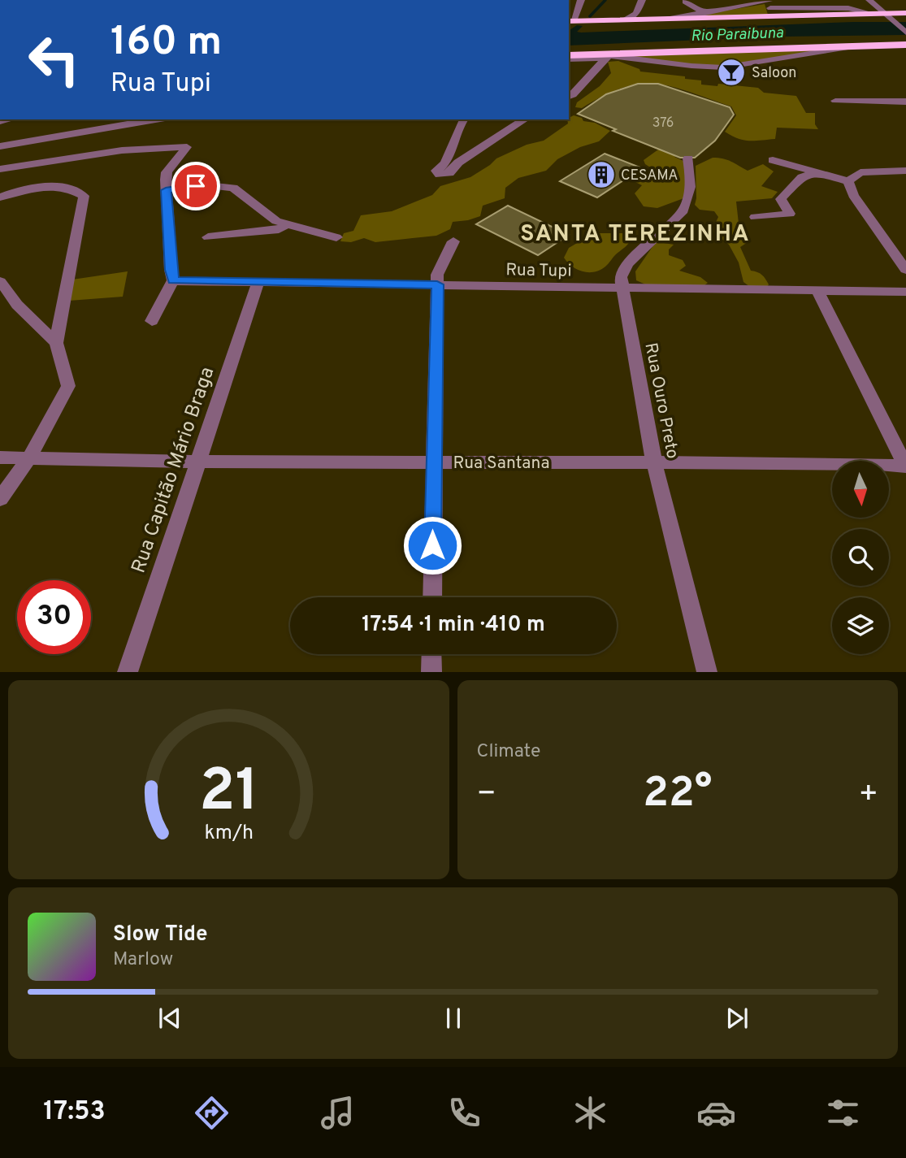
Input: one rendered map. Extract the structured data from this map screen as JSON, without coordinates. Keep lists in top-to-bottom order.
{
  "streets": {
    "street": [
      "Rua Tupi",
      "Rua Ouro Preto",
      "Rua Santana",
      "Rua Capitão Mário Braga"
    ]
  },
  "crossings": [
    ["Rua Tupi", "Rua Ouro Preto"],
    ["Rua Tupi", "Rua Capitão Mário Braga"],
    ["Rua Ouro Preto", "Rua Santana"],
    ["Rua Santana", "Rua Capitão Mário Braga"]
  ],
  "districts": ["SANTA TEREZINHA"],
  "water": ["Rio Paraibuna"],
  "places": {
    "bar": ["Saloon"],
    "building": ["CESAMA"]
  },
  "house_numbers": ["376"],
  "north": "bottom",
  "page": {
    "turn": ["160 m", "Rua Tupi"],
    "limit": "30",
    "trip": "17:54 · 1 min · 410 m",
    "tile": "Climate",
    "heat": ["−", "22°", "+"],
    "song": ["Slow Tide", "Marlow"],
    "tabs": "17:53",
    "gauge": ["21", "km/h"]
  }
}
